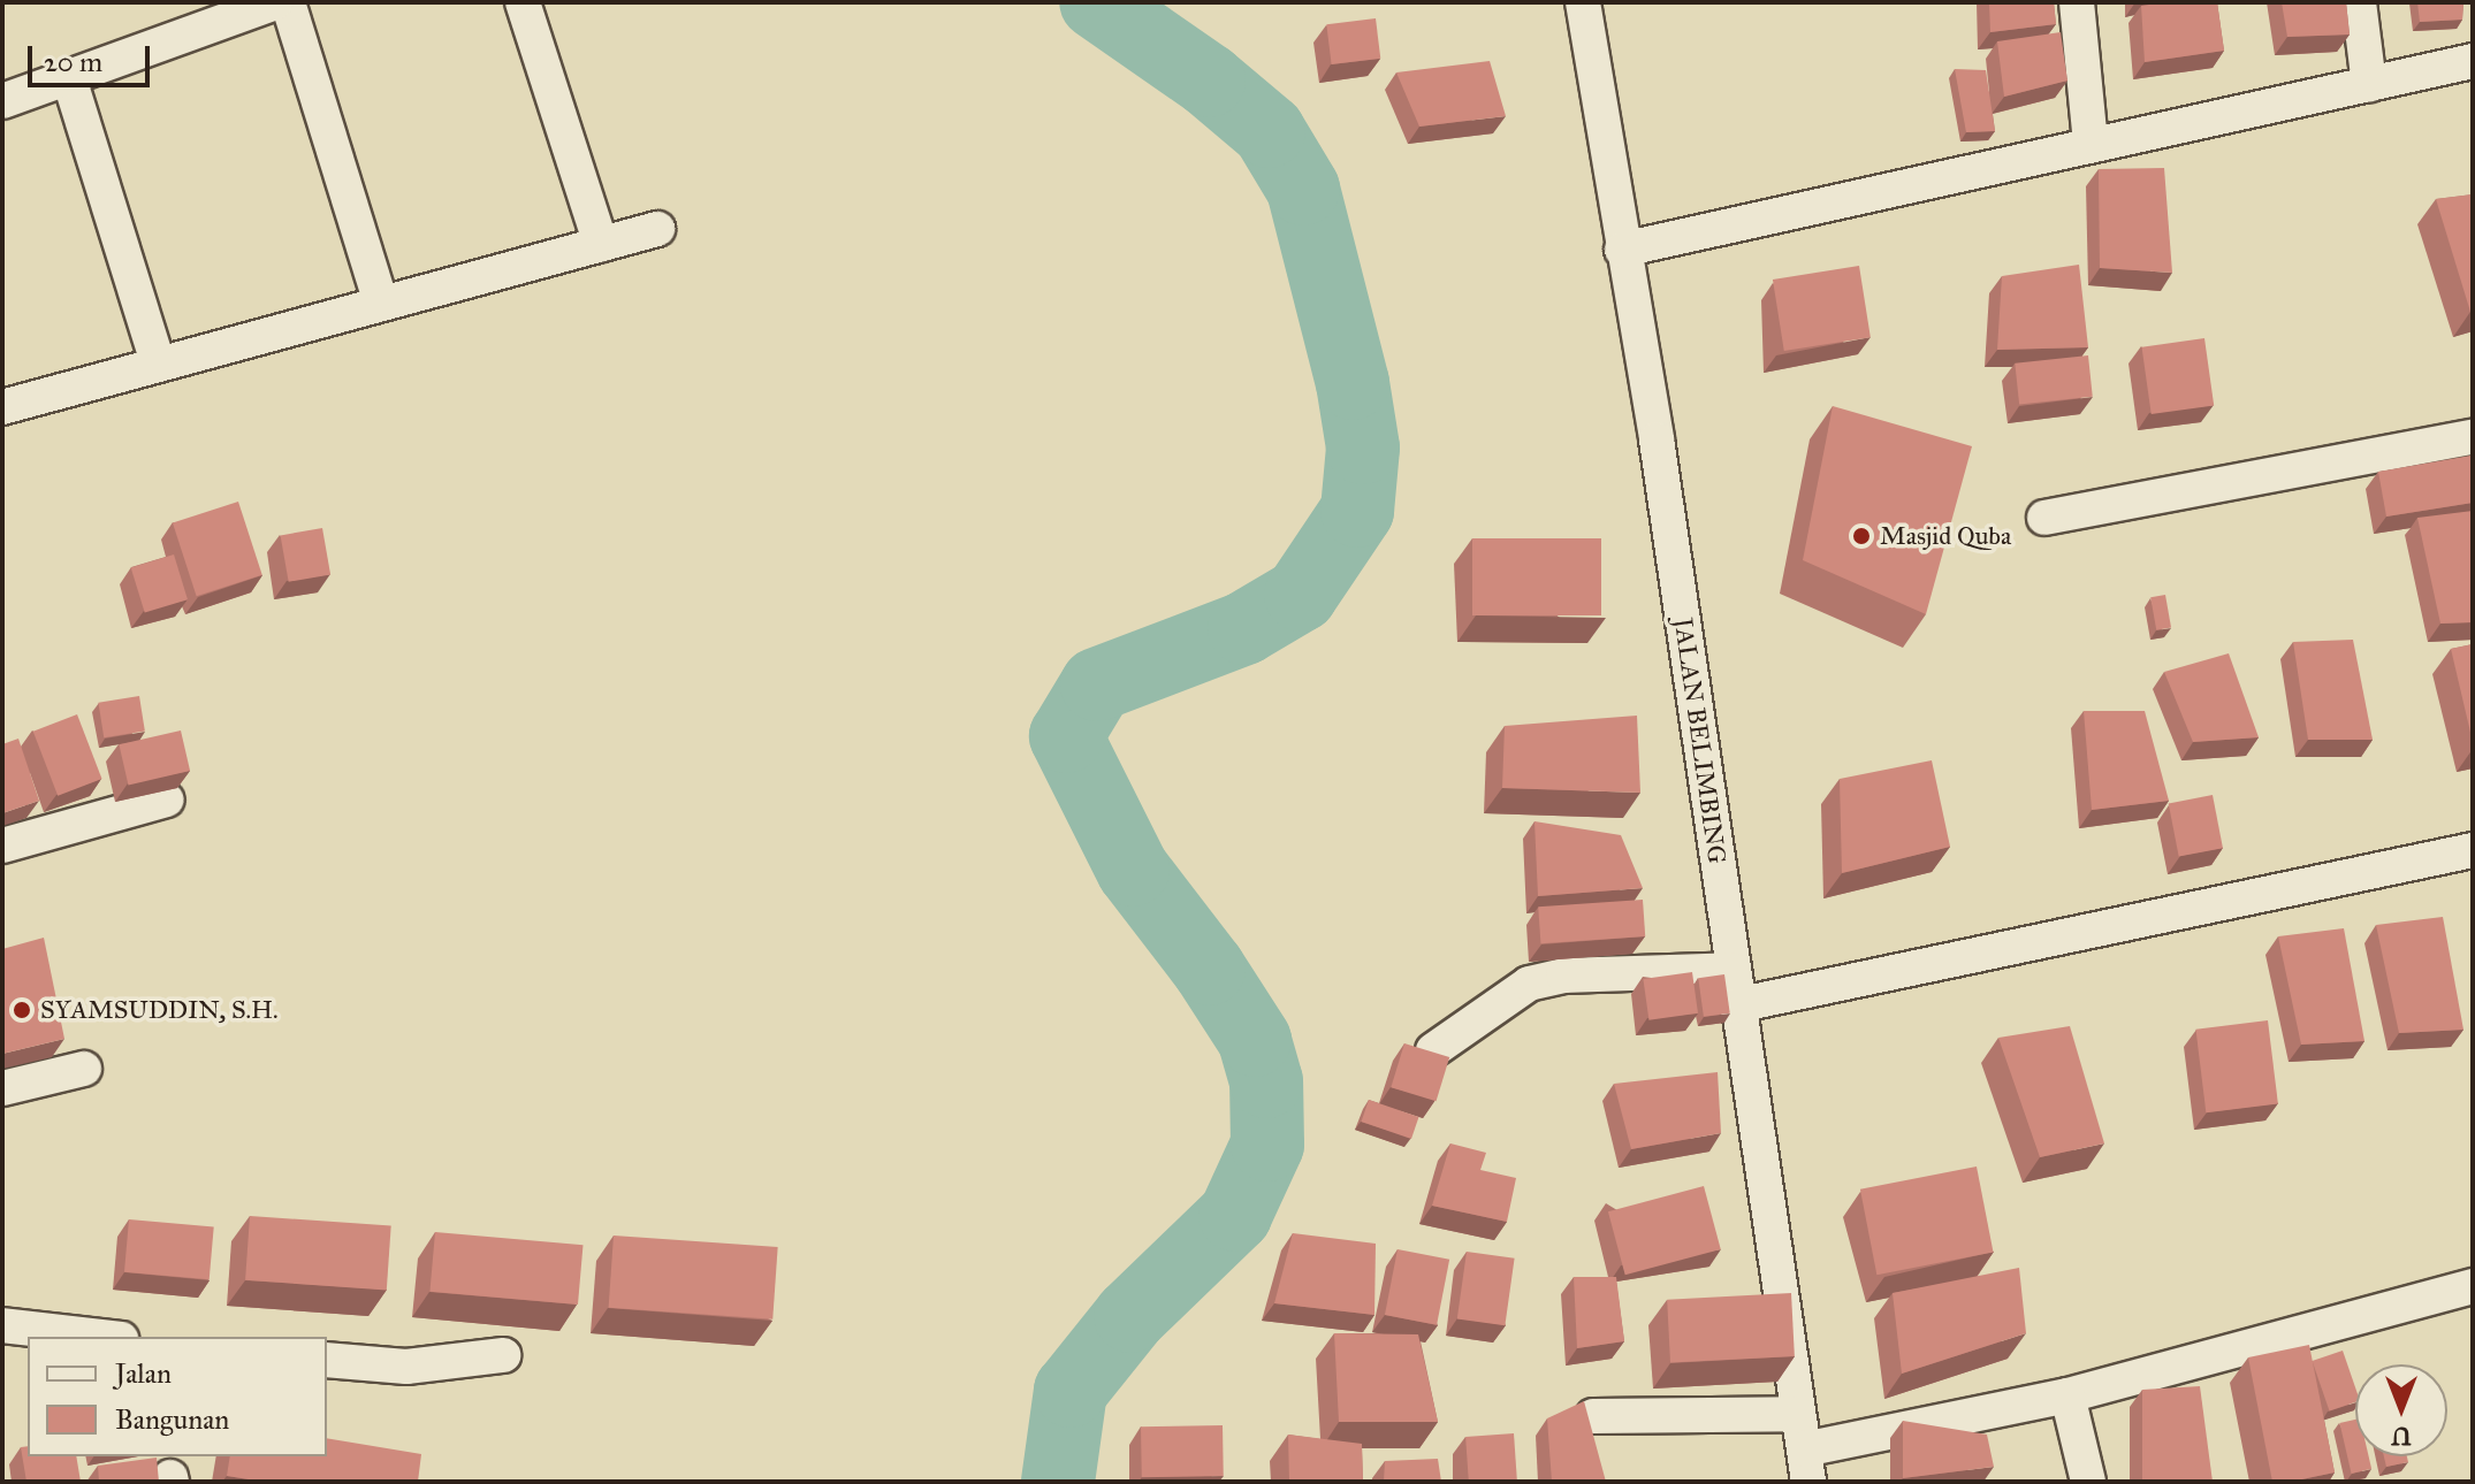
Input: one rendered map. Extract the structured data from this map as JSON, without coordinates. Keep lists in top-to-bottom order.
{
  "streets": {
    "street": ["JALAN BELIMBING"]
  },
  "places": ["Masjid Quba", "SYAMSUDDIN, S.H."],
  "legend": ["Jalan", "Bangunan"],
  "scale_bar": "20 m",
  "north": "bottom"
}
